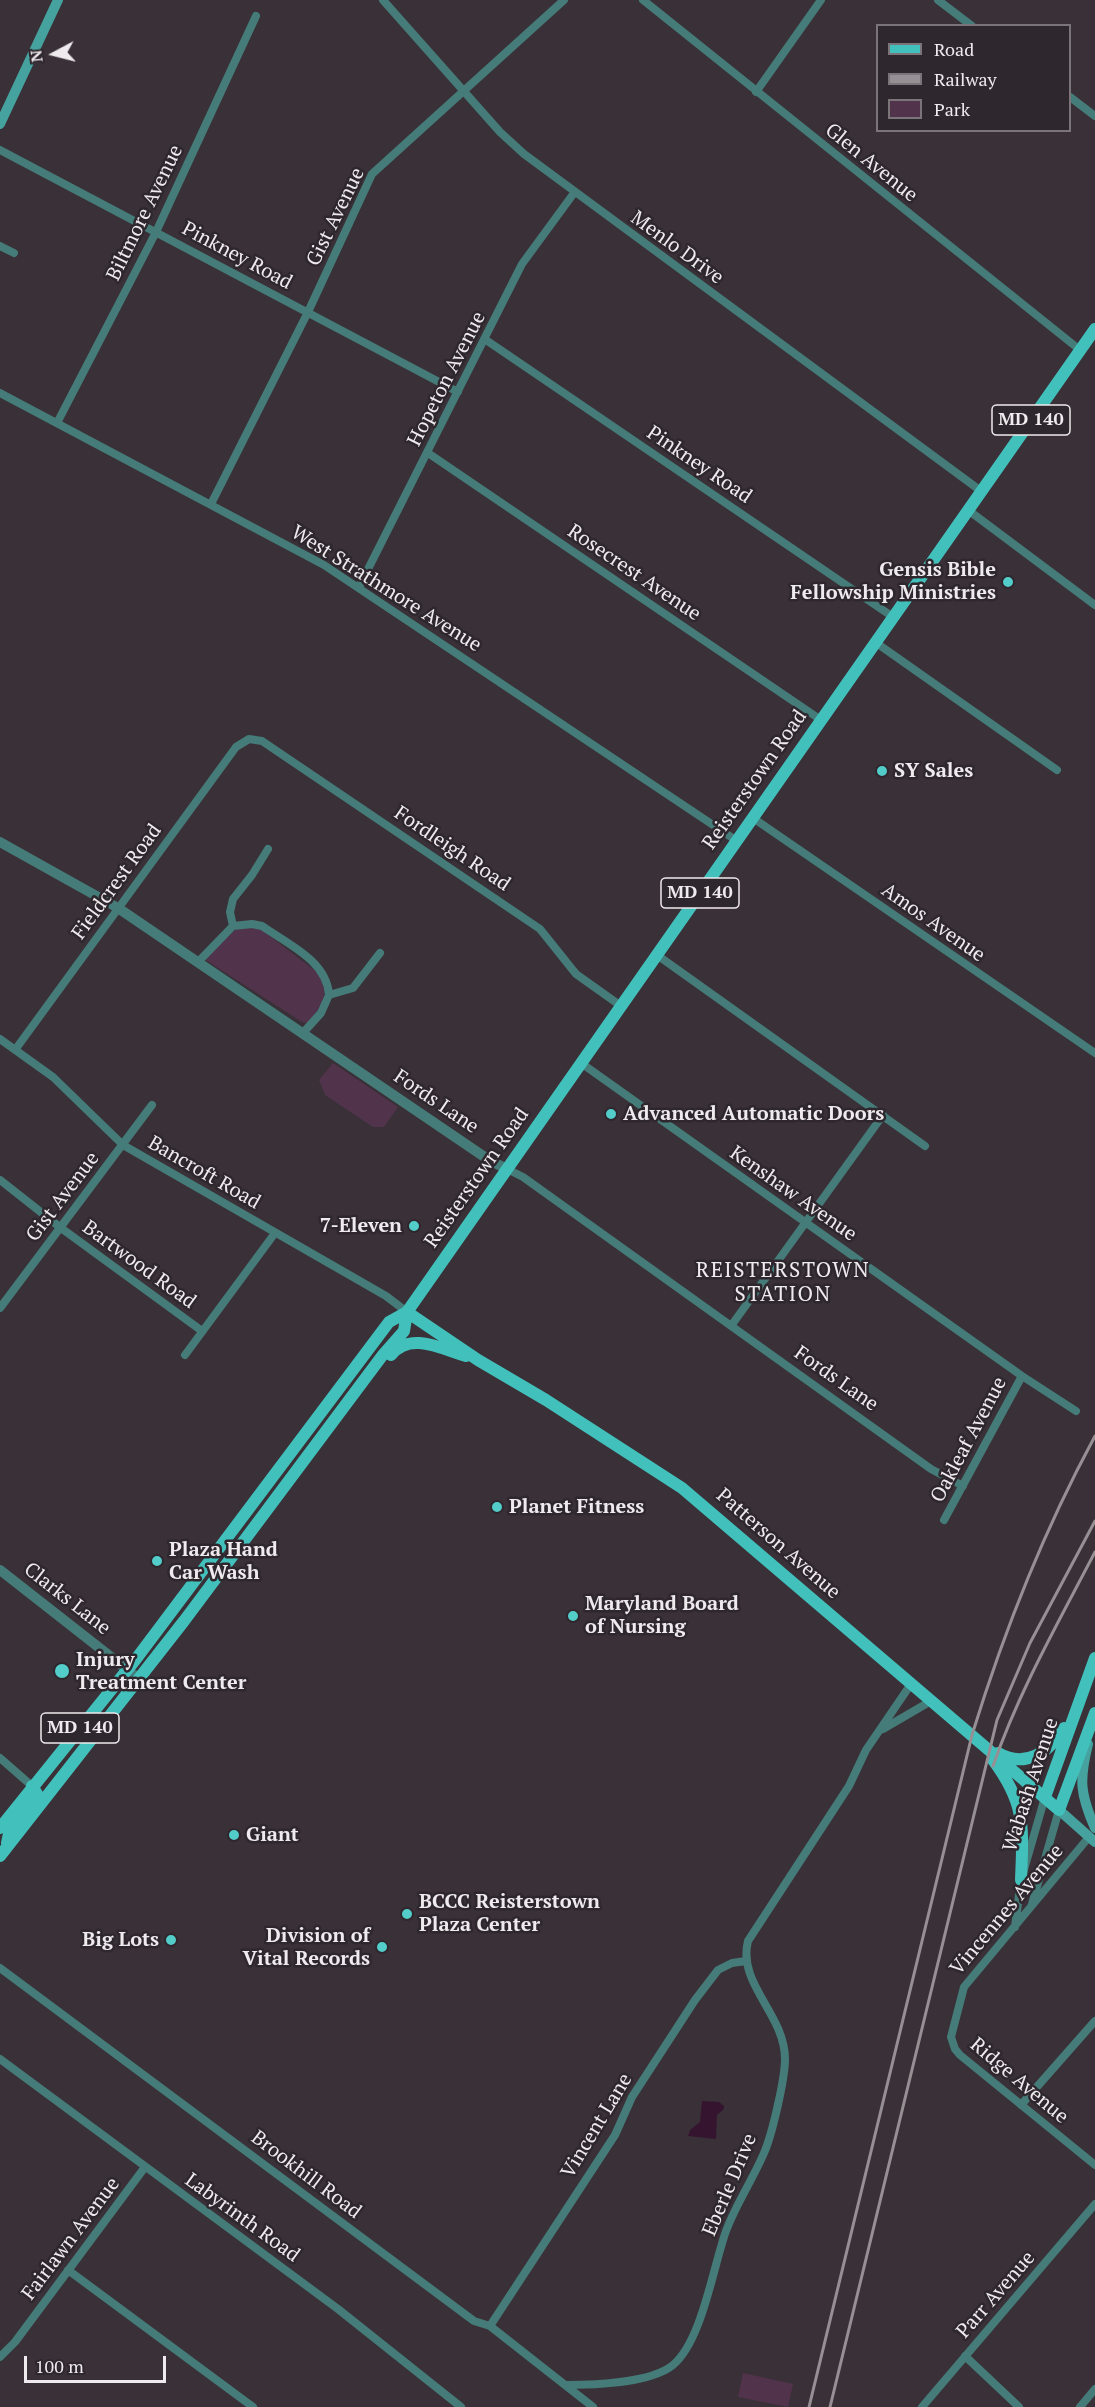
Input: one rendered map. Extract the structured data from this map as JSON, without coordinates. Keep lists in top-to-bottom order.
{
  "streets": {
    "main road": [
      "MD 140",
      "Reisterstown Road",
      "Patterson Avenue",
      "Wabash Avenue"
    ],
    "street": [
      "Glen Avenue",
      "Biltmore Avenue",
      "Gist Avenue",
      "Menlo Drive",
      "Pinkney Road",
      "Hopeton Avenue",
      "Rosecrest Avenue",
      "West Strathmore Avenue",
      "Fordleigh Road",
      "Fieldcrest Road",
      "Amos Avenue",
      "Fords Lane",
      "Bancroft Road",
      "Kenshaw Avenue",
      "Bartwood Road",
      "Oakleaf Avenue",
      "Clarks Lane",
      "Vincennes Avenue",
      "Ridge Avenue",
      "Vincent Lane",
      "Brookhill Road",
      "Eberle Drive",
      "Labyrinth Road",
      "Fairlawn Avenue",
      "Parr Avenue"
    ]
  },
  "crossings": [
    ["Glen Avenue", "Reisterstown Road"],
    ["Biltmore Avenue", "Pinkney Road"],
    ["Biltmore Avenue", "West Strathmore Avenue"],
    ["Gist Avenue", "Menlo Drive"],
    ["Gist Avenue", "Pinkney Road"],
    ["Gist Avenue", "West Strathmore Avenue"],
    ["Gist Avenue", "Bancroft Road"],
    ["Gist Avenue", "Bartwood Road"],
    ["Menlo Drive", "Hopeton Avenue"],
    ["Menlo Drive", "Reisterstown Road"],
    ["Pinkney Road", "Hopeton Avenue"],
    ["Pinkney Road", "Reisterstown Road"],
    ["Hopeton Avenue", "Rosecrest Avenue"],
    ["Hopeton Avenue", "West Strathmore Avenue"],
    ["Rosecrest Avenue", "Reisterstown Road"],
    ["West Strathmore Avenue", "Reisterstown Road"],
    ["Reisterstown Road", "Fordleigh Road"],
    ["Reisterstown Road", "Amos Avenue"],
    ["Reisterstown Road", "Fords Lane"],
    ["Reisterstown Road", "Bancroft Road"],
    ["Reisterstown Road", "Kenshaw Avenue"],
    ["Reisterstown Road", "Patterson Avenue"],
    ["Reisterstown Road", "Clarks Lane"],
    ["Fordleigh Road", "Fieldcrest Road"],
    ["Fieldcrest Road", "Fords Lane"],
    ["Fieldcrest Road", "Bancroft Road"],
    ["Fords Lane", "Oakleaf Avenue"],
    ["Bancroft Road", "Patterson Avenue"],
    ["Kenshaw Avenue", "Oakleaf Avenue"],
    ["Patterson Avenue", "Wabash Avenue"],
    ["Patterson Avenue", "Vincennes Avenue"],
    ["Wabash Avenue", "Vincennes Avenue"],
    ["Vincennes Avenue", "Ridge Avenue"],
    ["Vincent Lane", "Brookhill Road"],
    ["Vincent Lane", "Eberle Drive"],
    ["Brookhill Road", "Eberle Drive"],
    ["Labyrinth Road", "Fairlawn Avenue"]
  ],
  "districts": ["REISTERSTOWN STATION"],
  "places": [
    "Gensis Bible Fellowship Ministries",
    "SY Sales",
    "Advanced Automatic Doors",
    "7-Eleven",
    "Planet Fitness",
    "Plaza Hand Car Wash",
    "Maryland Board of Nursing",
    "Injury Treatment Center",
    "Giant",
    "BCCC Reisterstown Plaza Center",
    "Big Lots",
    "Division of Vital Records"
  ],
  "legend": ["Road", "Railway", "Park"],
  "scale_bar": "100 m",
  "north": "left"
}
